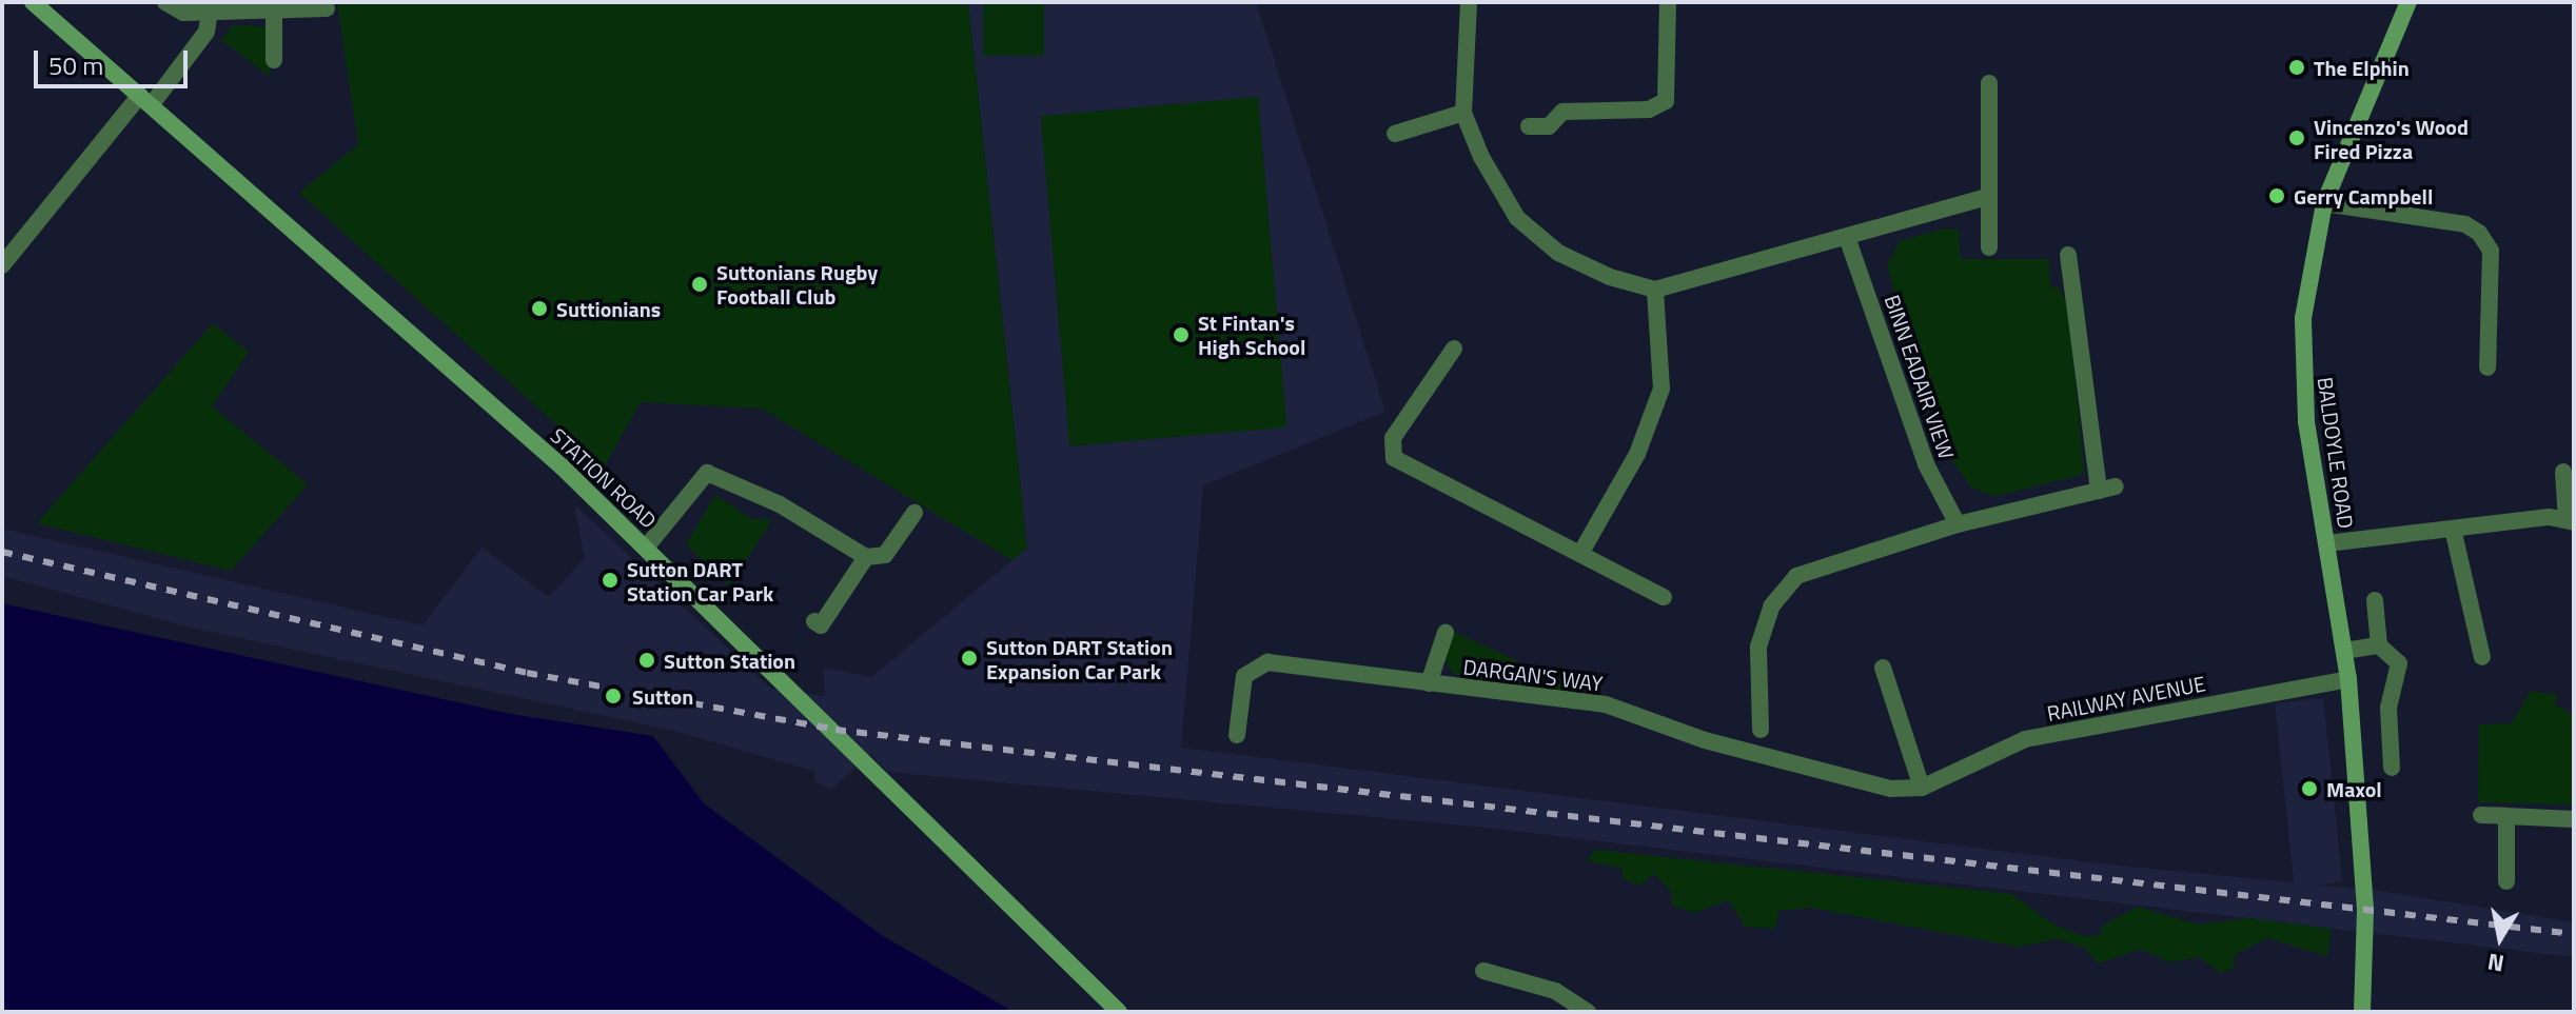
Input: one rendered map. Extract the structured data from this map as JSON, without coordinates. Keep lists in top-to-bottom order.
{
  "streets": {
    "main road": ["BALDOYLE ROAD", "STATION ROAD"],
    "street": ["BINN EADAIR VIEW", "DARGAN'S WAY", "RAILWAY AVENUE"]
  },
  "crossings": [
    ["BALDOYLE ROAD", "RAILWAY AVENUE"],
    ["DARGAN'S WAY", "RAILWAY AVENUE"]
  ],
  "places": [
    "The Elphin",
    "Vincenzo's Wood Fired Pizza",
    "Gerry Campbell",
    "Suttonians Rugby Football Club",
    "Suttionians",
    "St Fintan's High School",
    "Sutton DART Station Car Park",
    "Sutton DART Station Expansion Car Park",
    "Sutton Station",
    "Sutton",
    "Maxol"
  ],
  "scale_bar": "50 m",
  "north": "bottom"
}
